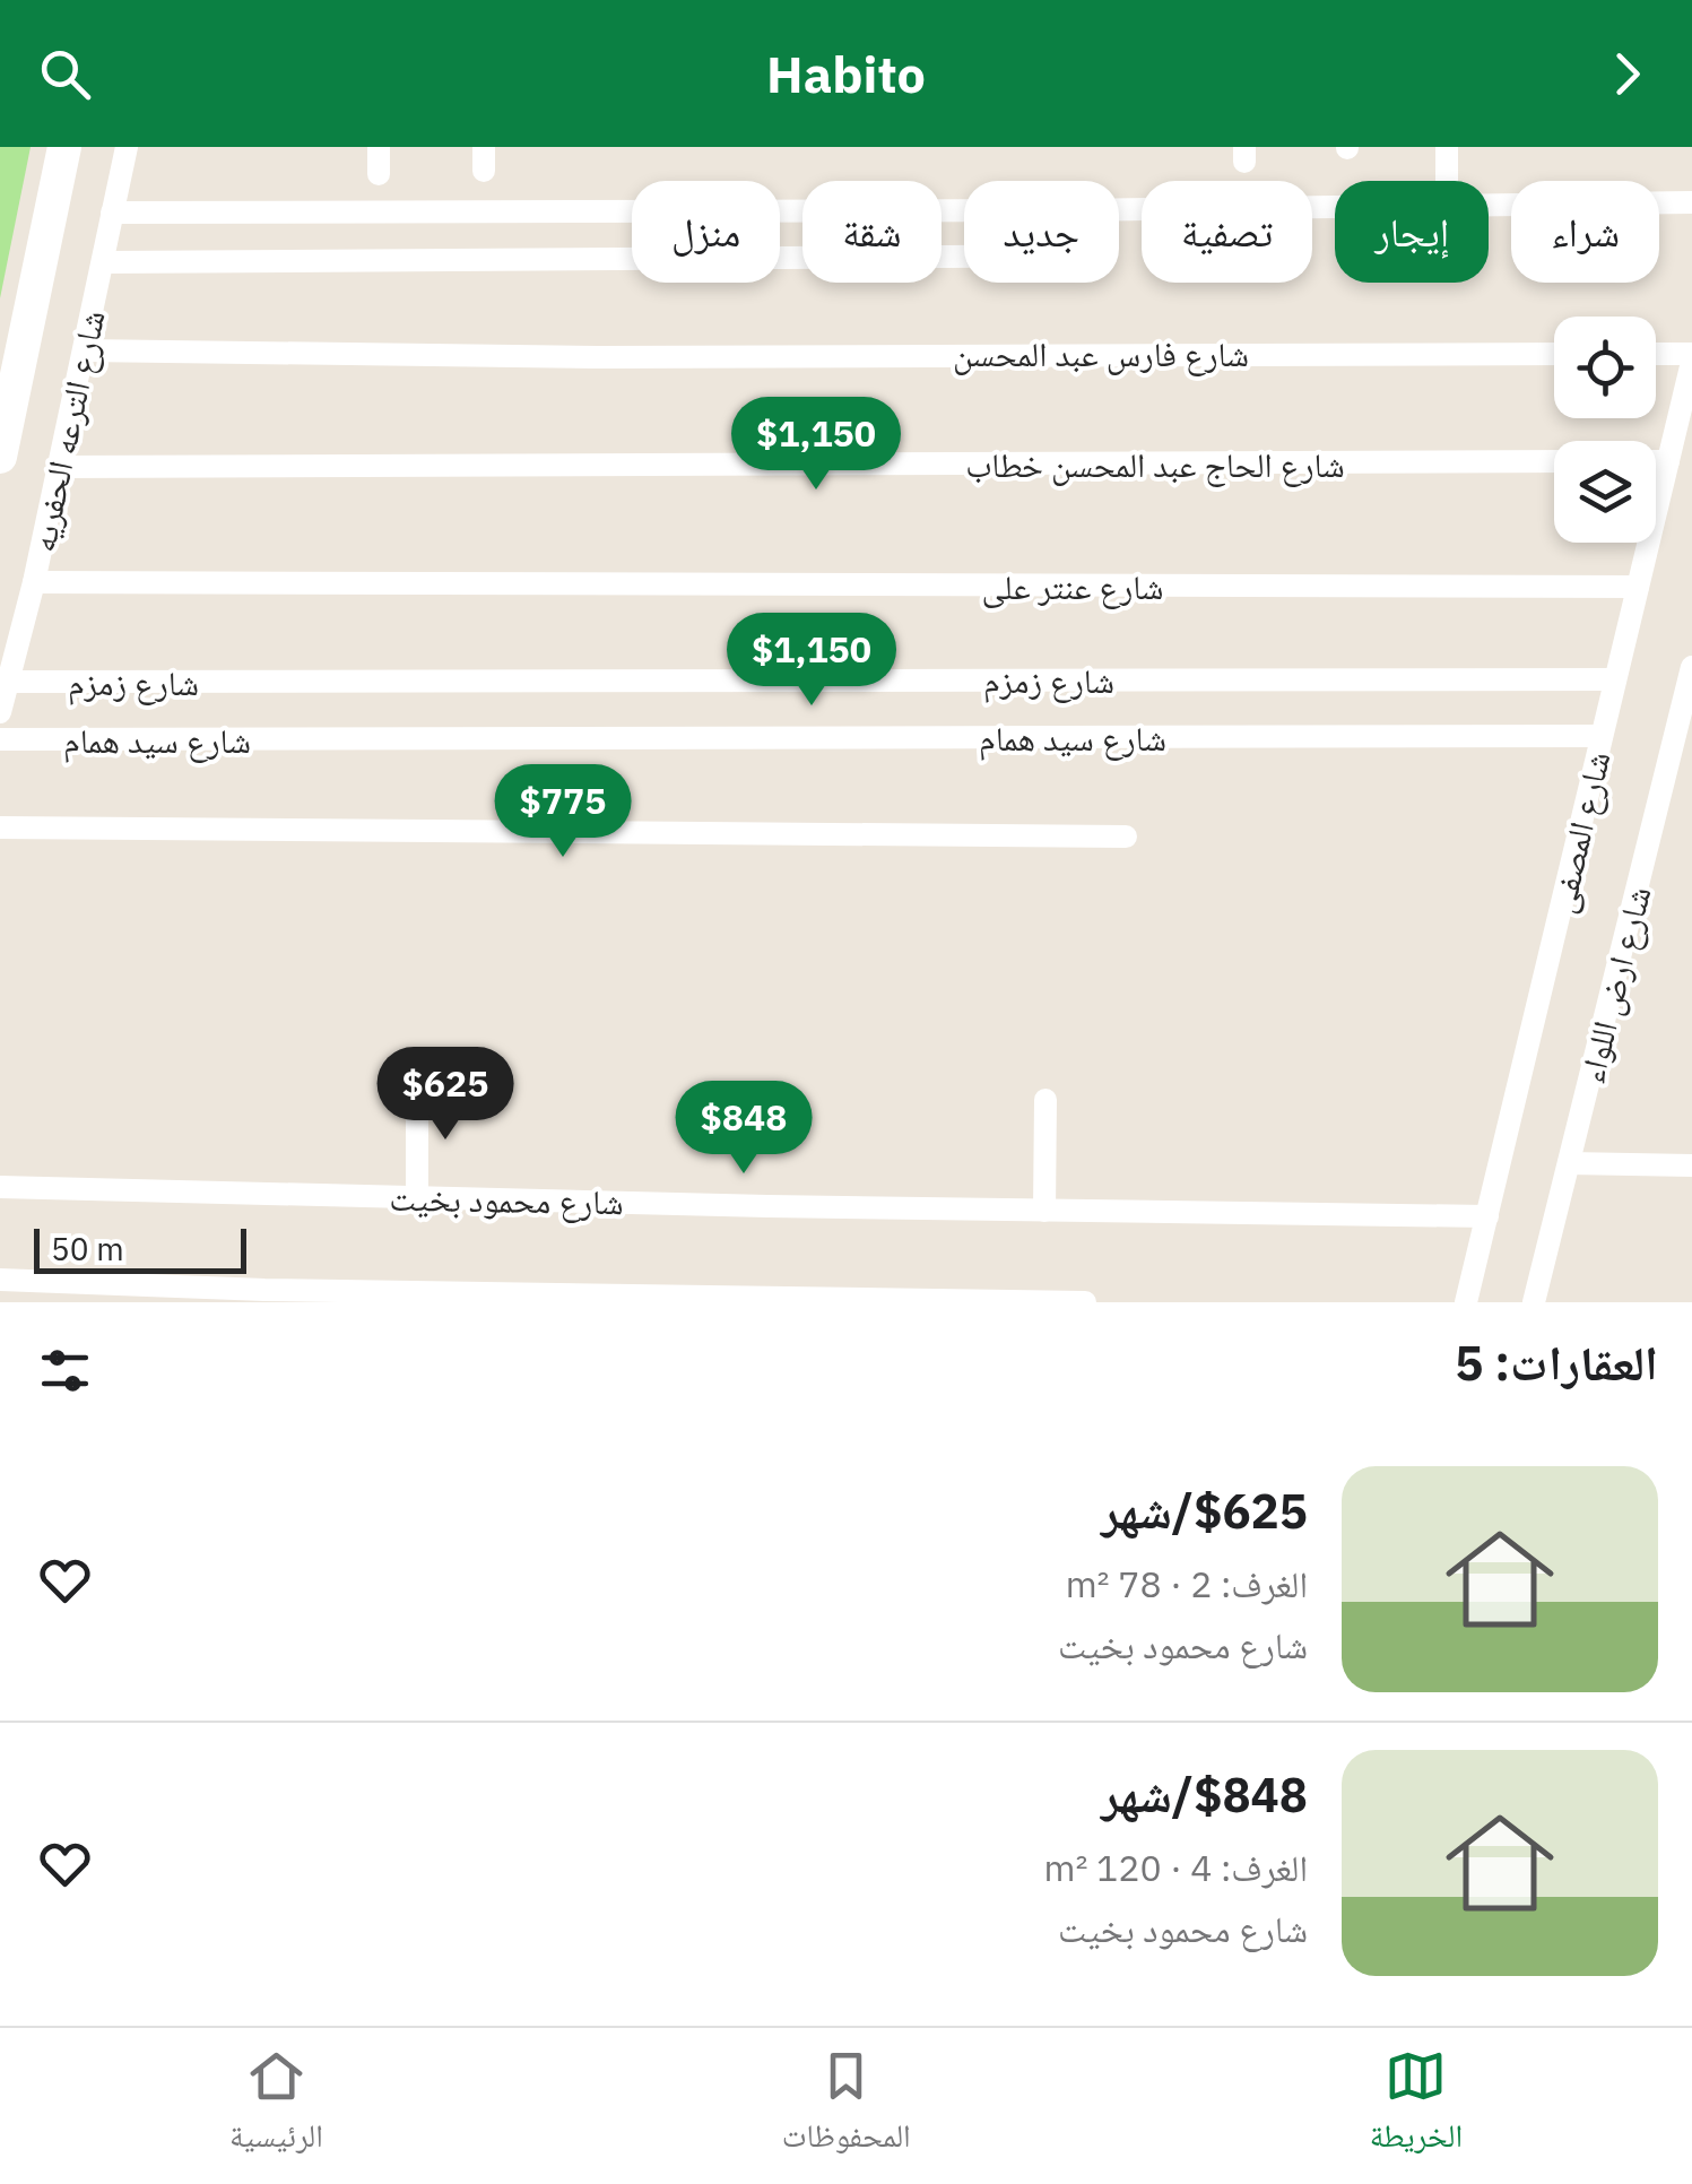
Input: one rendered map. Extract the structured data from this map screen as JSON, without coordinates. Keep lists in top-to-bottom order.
{
  "streets": {
    "street": [
      "شارع فارس عبد المحسن",
      "شارع الترعه الحفريه",
      "شارع الحاج عبد المحسن خطاب",
      "شارع عنتر على",
      "شارع زمزم",
      "شارع سيد همام",
      "شارع المصفى",
      "شارع ارض اللواء",
      "شارع محمود بخيت"
    ]
  },
  "crossings": [
    ["شارع فارس عبد المحسن", "شارع الترعه الحفريه"],
    ["شارع الترعه الحفريه", "شارع الحاج عبد المحسن خطاب"],
    ["شارع الترعه الحفريه", "شارع عنتر على"],
    ["شارع الترعه الحفريه", "شارع زمزم"],
    ["شارع عنتر على", "شارع المصفى"],
    ["شارع زمزم", "شارع المصفى"],
    ["شارع سيد همام", "شارع المصفى"],
    ["شارع المصفى", "شارع محمود بخيت"]
  ],
  "scale_bar": "50 m",
  "page": {
    "header": "Habito",
    "chip": [
      "شراء",
      "إيجار",
      "تصفية",
      "جديد",
      "شقة",
      "منزل"
    ],
    "price": [
      "$1,150",
      "$1,150",
      "$775",
      "$625",
      "$848"
    ],
    "scale": "50 m",
    "heading": "العقارات: 5",
    "list": [
      {
        "name": "$625/شهر",
        "note": "الغرف: 2 · 78 m² · شارع محمود بخيت"
      },
      {
        "name": "$848/شهر",
        "note": "الغرف: 4 · 120 m² · شارع محمود بخيت"
      }
    ],
    "tabs": ["الخريطة", "المحفوظات", "الرئيسية"]
  }
}
